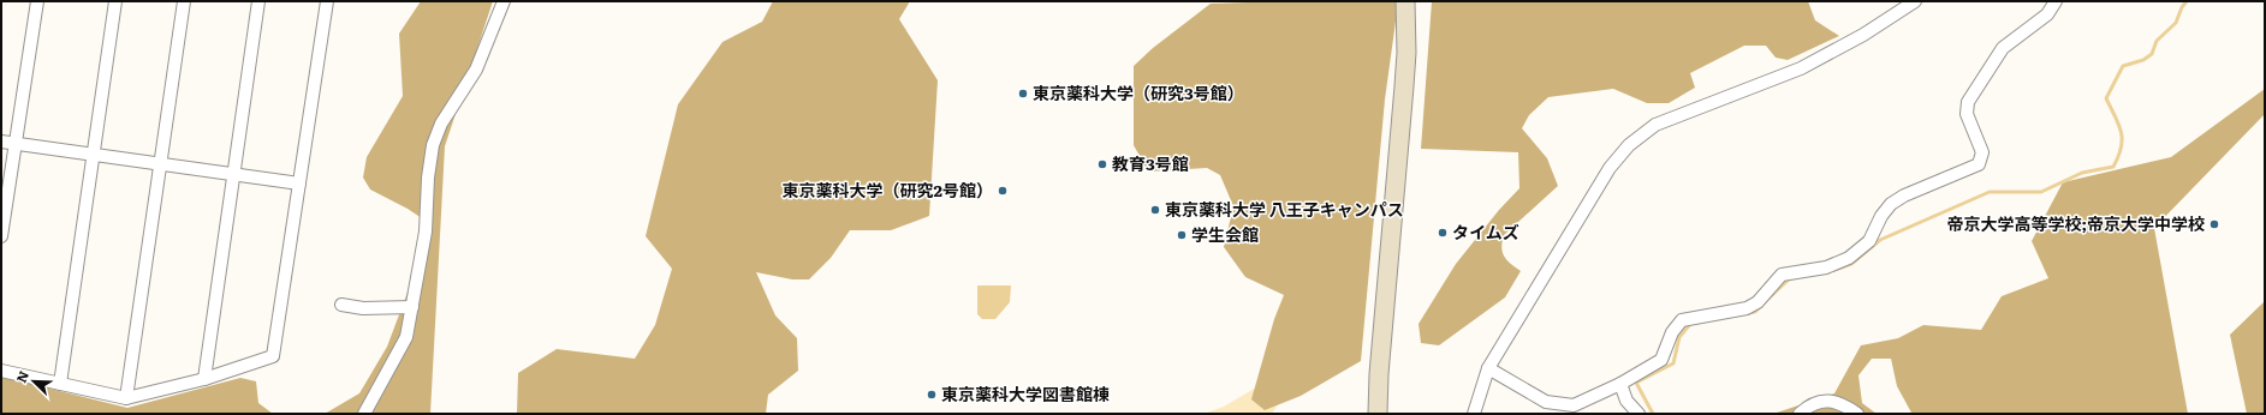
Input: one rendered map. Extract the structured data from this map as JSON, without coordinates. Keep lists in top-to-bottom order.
{
  "places": [
    "東京薬科大学（研究3号館）",
    "教育3号館",
    "東京薬科大学（研究2号館）",
    "東京薬科大学 八王子キャンパス",
    "帝京大学高等学校;帝京大学中学校",
    "タイムズ",
    "学生会館",
    "東京薬科大学図書館棟"
  ],
  "north": "top left"
}
